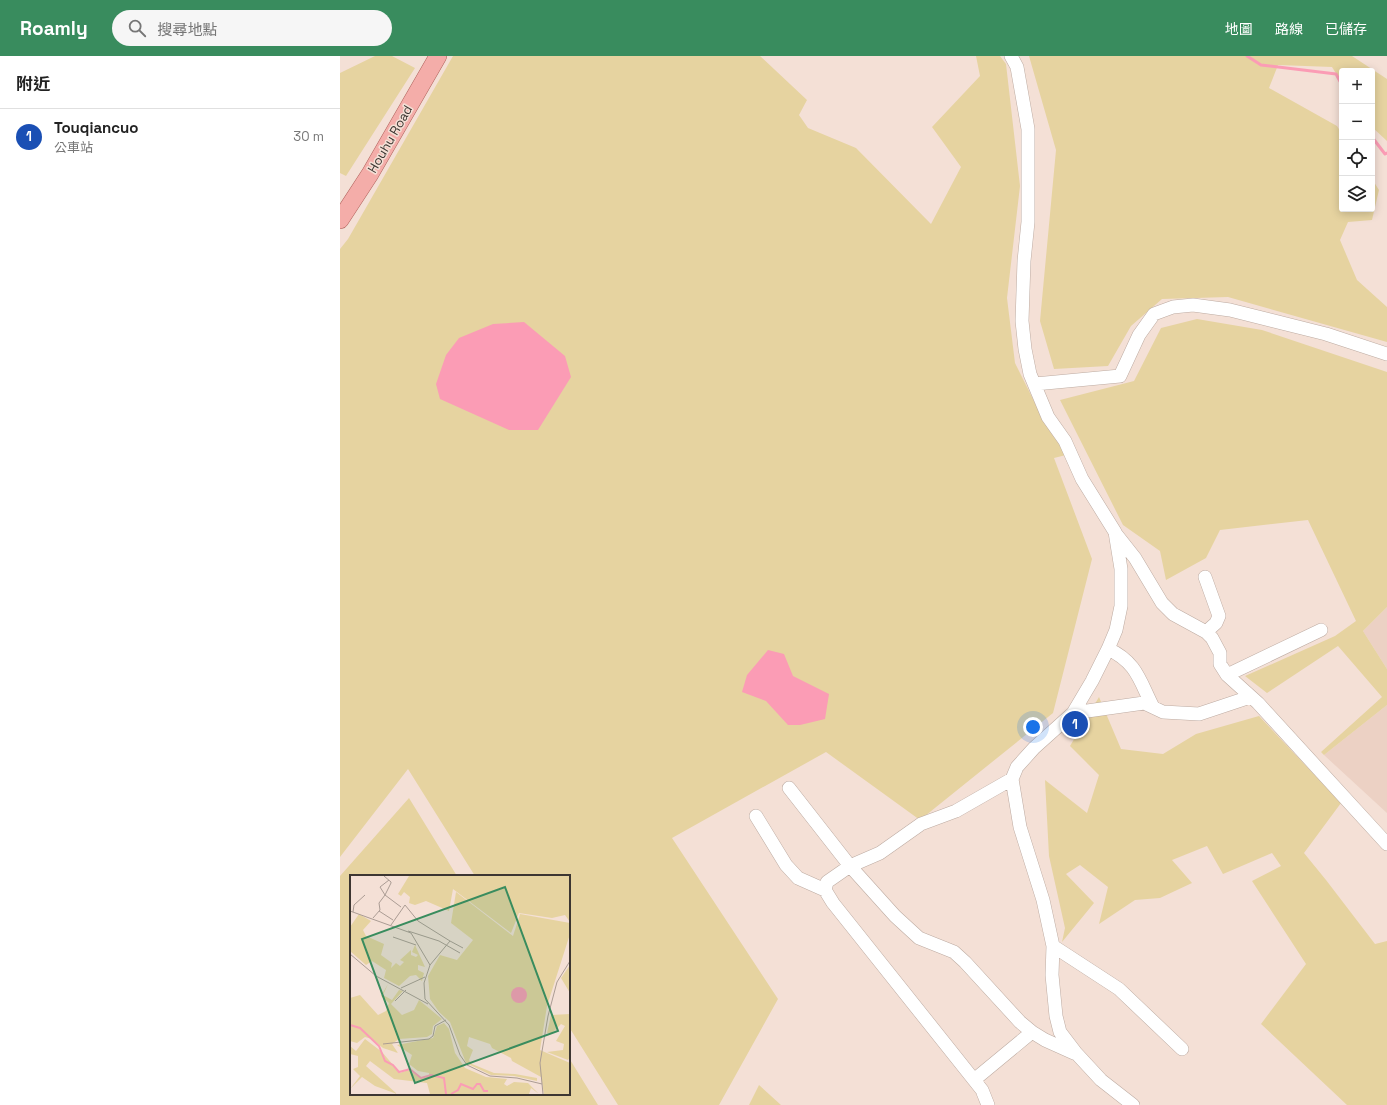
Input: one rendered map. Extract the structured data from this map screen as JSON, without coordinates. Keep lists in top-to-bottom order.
{
  "streets": {
    "main road": ["Houhu Road"]
  },
  "page": {
    "header": "Roamly",
    "search": "搜尋地點",
    "nav": ["地圖", "路線", "已儲存"],
    "heading": "附近",
    "map_buttons": ["+", "−"],
    "list": [
      {
        "mark": "1",
        "name": "Touqiancuo",
        "note": "公車站",
        "value": "30 m"
      }
    ],
    "pins": "1"
  }
}
